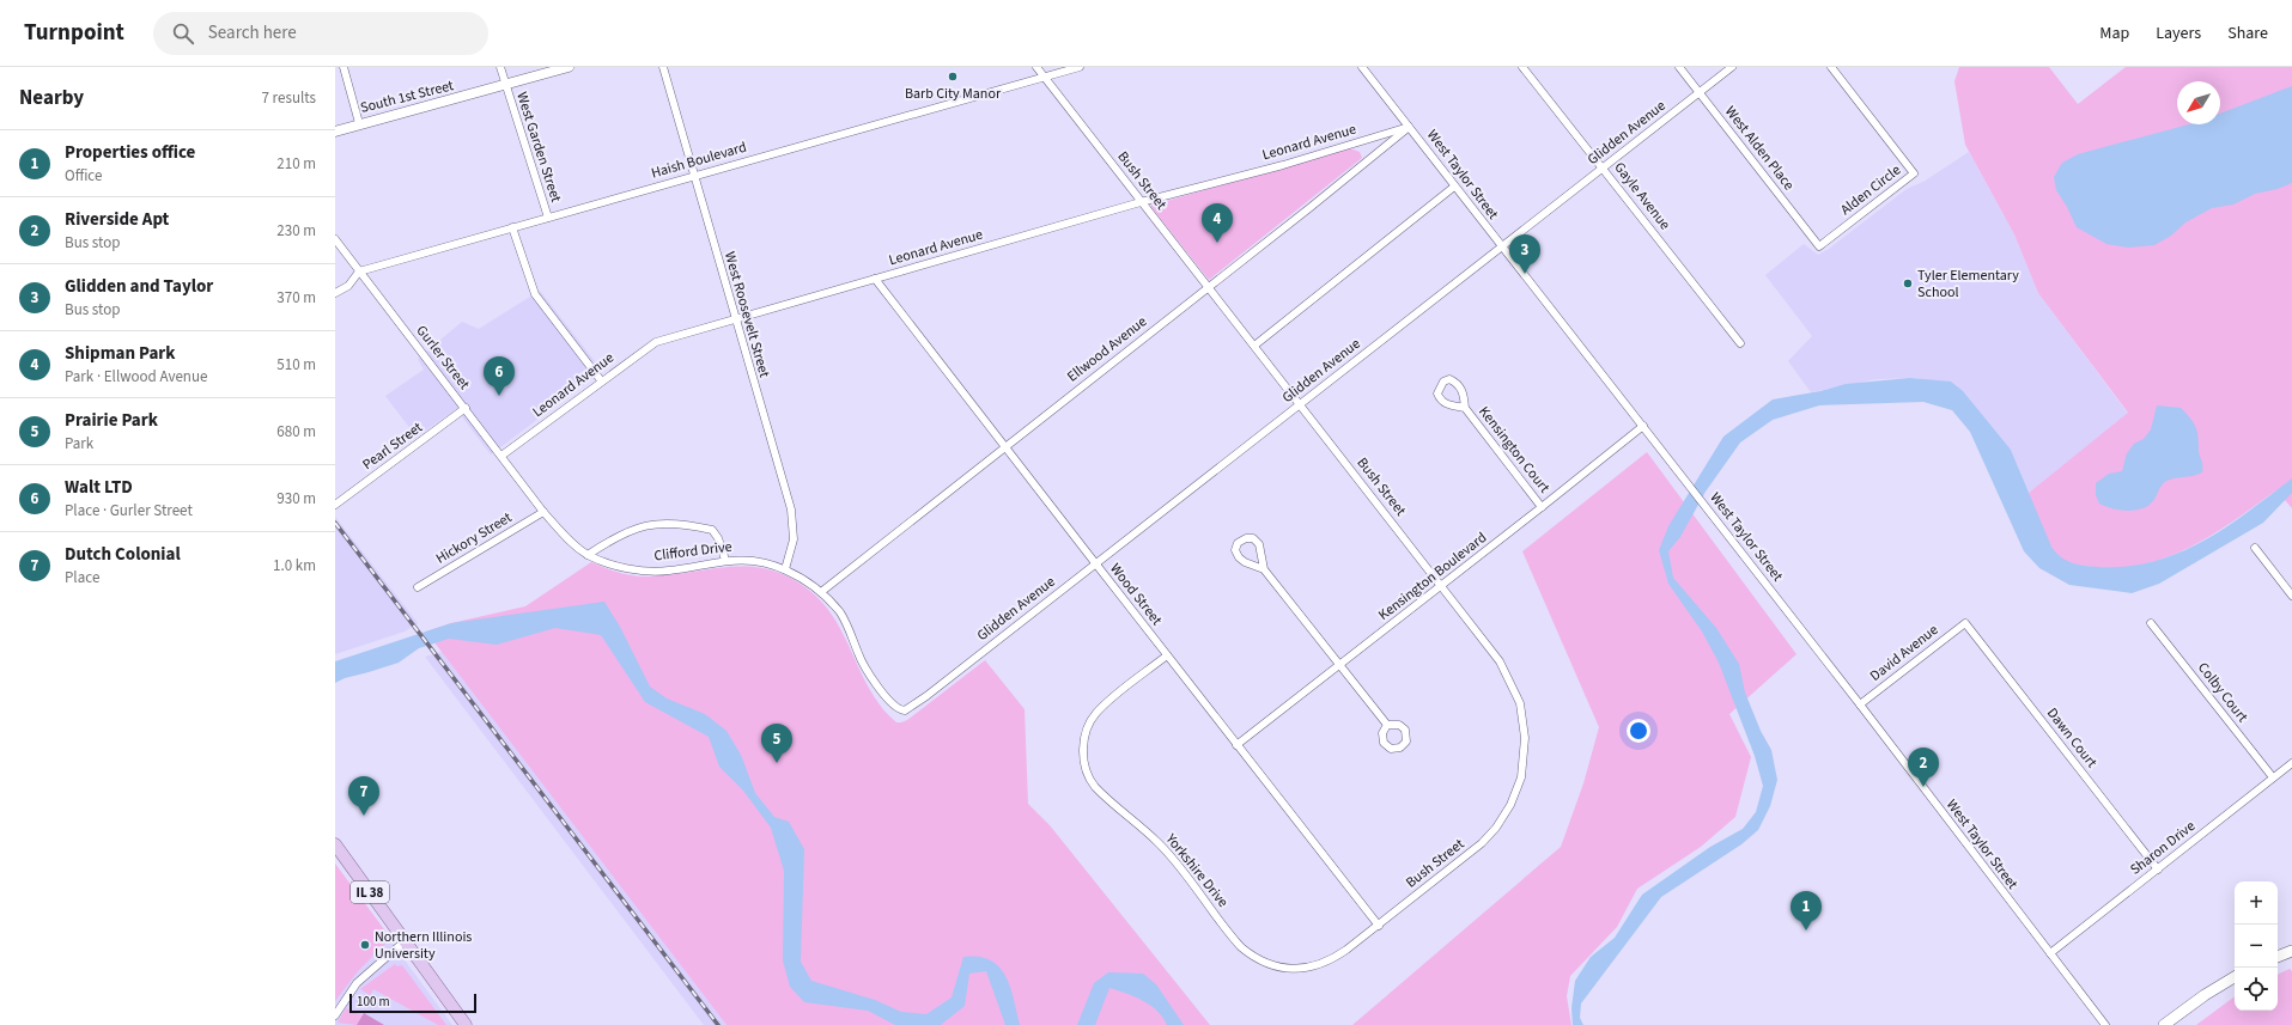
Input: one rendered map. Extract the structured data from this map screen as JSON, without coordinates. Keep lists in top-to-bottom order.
{
  "streets": {
    "main road": ["IL 38"],
    "street": [
      "South 1st Street",
      "Glidden Avenue",
      "Leonard Avenue",
      "West Garden Street",
      "West Alden Place",
      "Haish Boulevard",
      "West Taylor Street",
      "Bush Street",
      "Alden Circle",
      "Gayle Avenue",
      "West Roosevelt Street",
      "Ellwood Avenue",
      "Gurler Street",
      "Pearl Street",
      "Kensington Court",
      "Hickory Street",
      "Clifford Drive",
      "Kensington Boulevard",
      "Wood Street",
      "David Avenue",
      "Colby Court",
      "Dawn Court",
      "Sharon Drive",
      "Yorkshire Drive"
    ]
  },
  "crossings": [
    ["South 1st Street", "West Garden Street"],
    ["Glidden Avenue", "West Alden Place"],
    ["Glidden Avenue", "West Taylor Street"],
    ["Glidden Avenue", "Bush Street"],
    ["Glidden Avenue", "Gayle Avenue"],
    ["Glidden Avenue", "Clifford Drive"],
    ["Glidden Avenue", "Wood Street"],
    ["Leonard Avenue", "West Taylor Street"],
    ["Leonard Avenue", "Bush Street"],
    ["Leonard Avenue", "West Roosevelt Street"],
    ["Leonard Avenue", "Ellwood Avenue"],
    ["Leonard Avenue", "Gurler Street"],
    ["Leonard Avenue", "Wood Street"],
    ["West Garden Street", "Haish Boulevard"],
    ["West Alden Place", "Alden Circle"],
    ["Haish Boulevard", "Bush Street"],
    ["Haish Boulevard", "West Roosevelt Street"],
    ["Haish Boulevard", "Gurler Street"],
    ["West Taylor Street", "Ellwood Avenue"],
    ["West Taylor Street", "Kensington Boulevard"],
    ["West Taylor Street", "David Avenue"],
    ["West Taylor Street", "Sharon Drive"],
    ["Bush Street", "Ellwood Avenue"],
    ["Bush Street", "Kensington Boulevard"],
    ["Bush Street", "Wood Street"],
    ["Bush Street", "Yorkshire Drive"],
    ["West Roosevelt Street", "Clifford Drive"],
    ["Ellwood Avenue", "Clifford Drive"],
    ["Ellwood Avenue", "Wood Street"],
    ["Gurler Street", "Pearl Street"],
    ["Gurler Street", "Hickory Street"],
    ["Gurler Street", "Clifford Drive"],
    ["Kensington Court", "Kensington Boulevard"],
    ["Kensington Boulevard", "Wood Street"],
    ["Wood Street", "Yorkshire Drive"],
    ["David Avenue", "Dawn Court"],
    ["Colby Court", "Sharon Drive"],
    ["Dawn Court", "Sharon Drive"]
  ],
  "places": ["Barb City Manor", "Tyler Elementary School", "Northern Illinois University"],
  "scale_bar": "100 m",
  "north": "bottom left",
  "page": {
    "header": "Turnpoint",
    "search": "Search here",
    "nav": ["Map", "Layers", "Share"],
    "heading": ["Nearby", "7 results"],
    "list": [
      {
        "mark": "1",
        "name": "Properties office",
        "note": "Office",
        "value": "210 m"
      },
      {
        "mark": "2",
        "name": "Riverside Apt",
        "note": "Bus stop",
        "value": "230 m"
      },
      {
        "mark": "3",
        "name": "Glidden and Taylor",
        "note": "Bus stop",
        "value": "370 m"
      },
      {
        "mark": "4",
        "name": "Shipman Park",
        "note": "Park · Ellwood Avenue",
        "value": "510 m"
      },
      {
        "mark": "5",
        "name": "Prairie Park",
        "note": "Park",
        "value": "680 m"
      },
      {
        "mark": "6",
        "name": "Walt LTD",
        "note": "Place · Gurler Street",
        "value": "930 m"
      },
      {
        "mark": "7",
        "name": "Dutch Colonial",
        "note": "Place",
        "value": "1.0 km"
      }
    ],
    "pins": [
      "4",
      "3",
      "6",
      "5",
      "2",
      "7",
      "1"
    ],
    "map_buttons": ["+", "−"],
    "scale": "100 m"
  }
}
